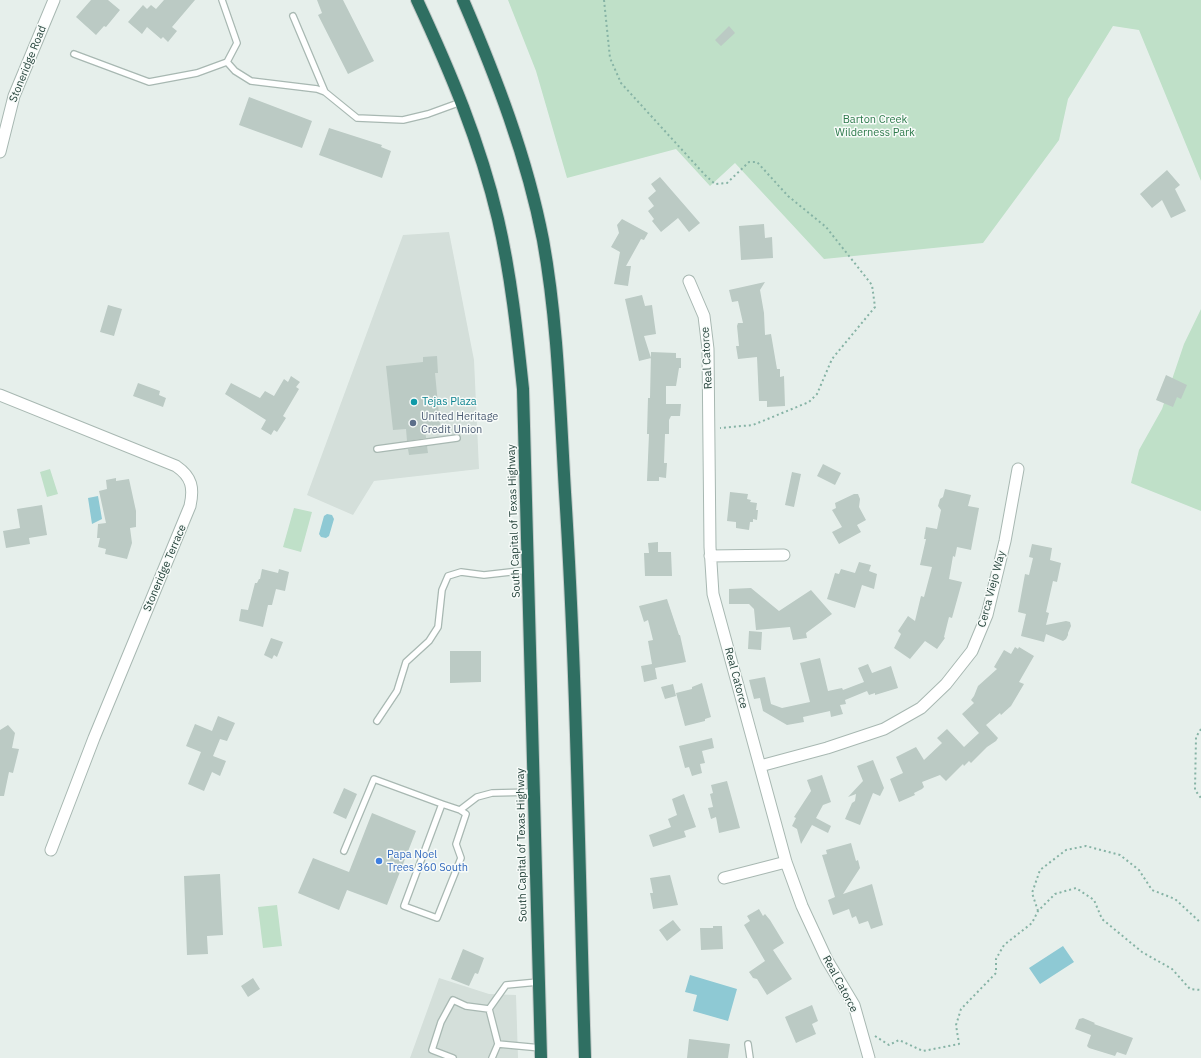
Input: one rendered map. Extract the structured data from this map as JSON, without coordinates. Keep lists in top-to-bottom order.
{
  "streets": {
    "highway": ["South Capital of Texas Highway"],
    "street": [
      "Stoneridge Road",
      "Real Catorce",
      "Stoneridge Terrace",
      "Cerca Viejo Way"
    ]
  },
  "crossings": [
    ["Real Catorce", "Cerca Viejo Way"]
  ],
  "parks": ["Barton Creek Wilderness Park"],
  "places": ["Tejas Plaza", "United Heritage Credit Union", "Papa Noel Trees 360 South"]
}
